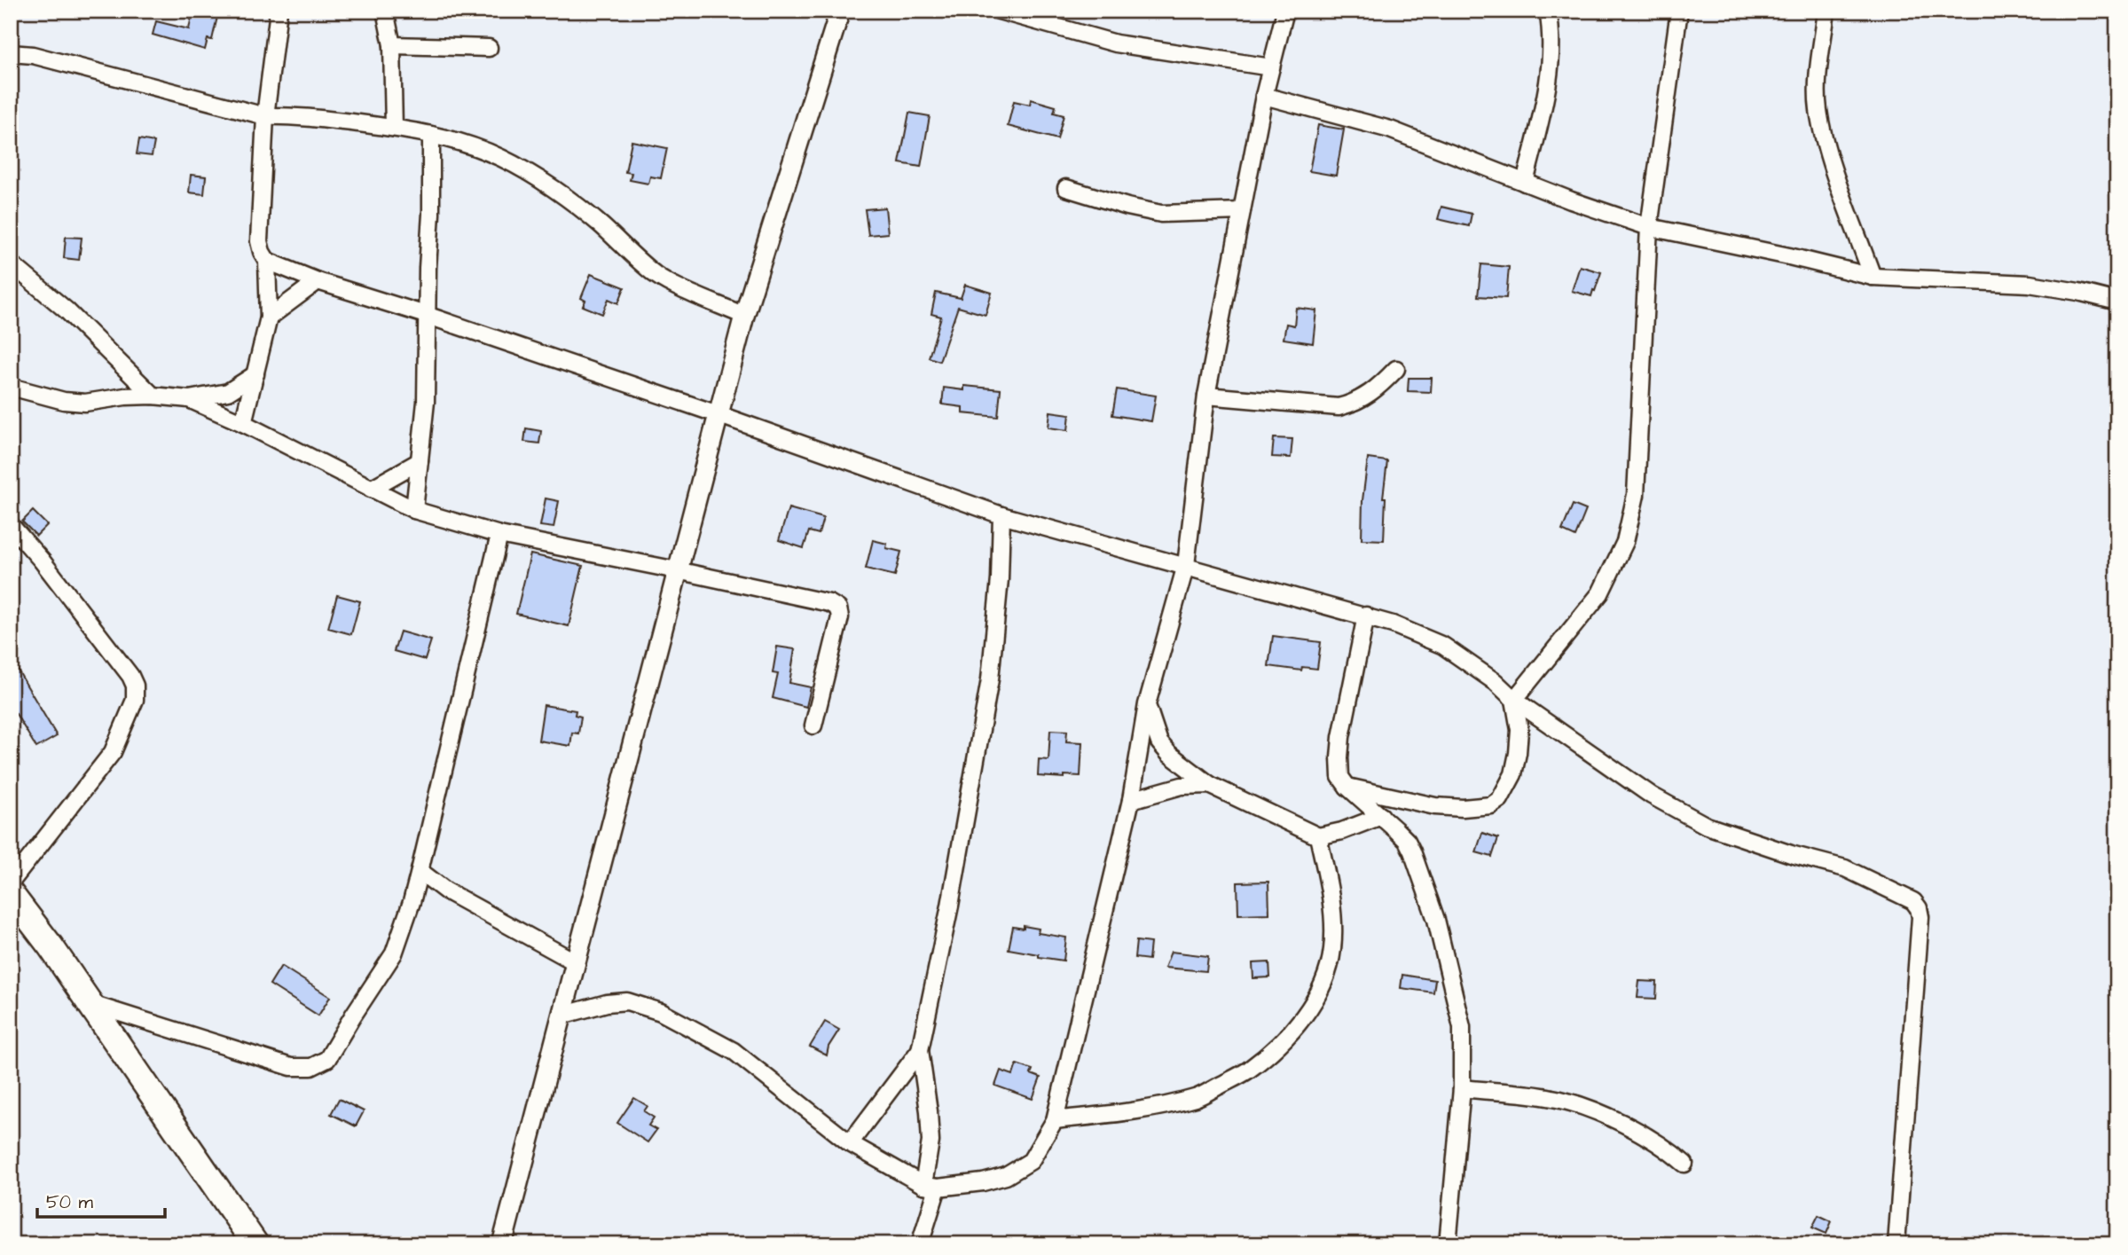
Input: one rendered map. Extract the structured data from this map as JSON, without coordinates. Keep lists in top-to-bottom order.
{
  "scale_bar": "50 m"
}
